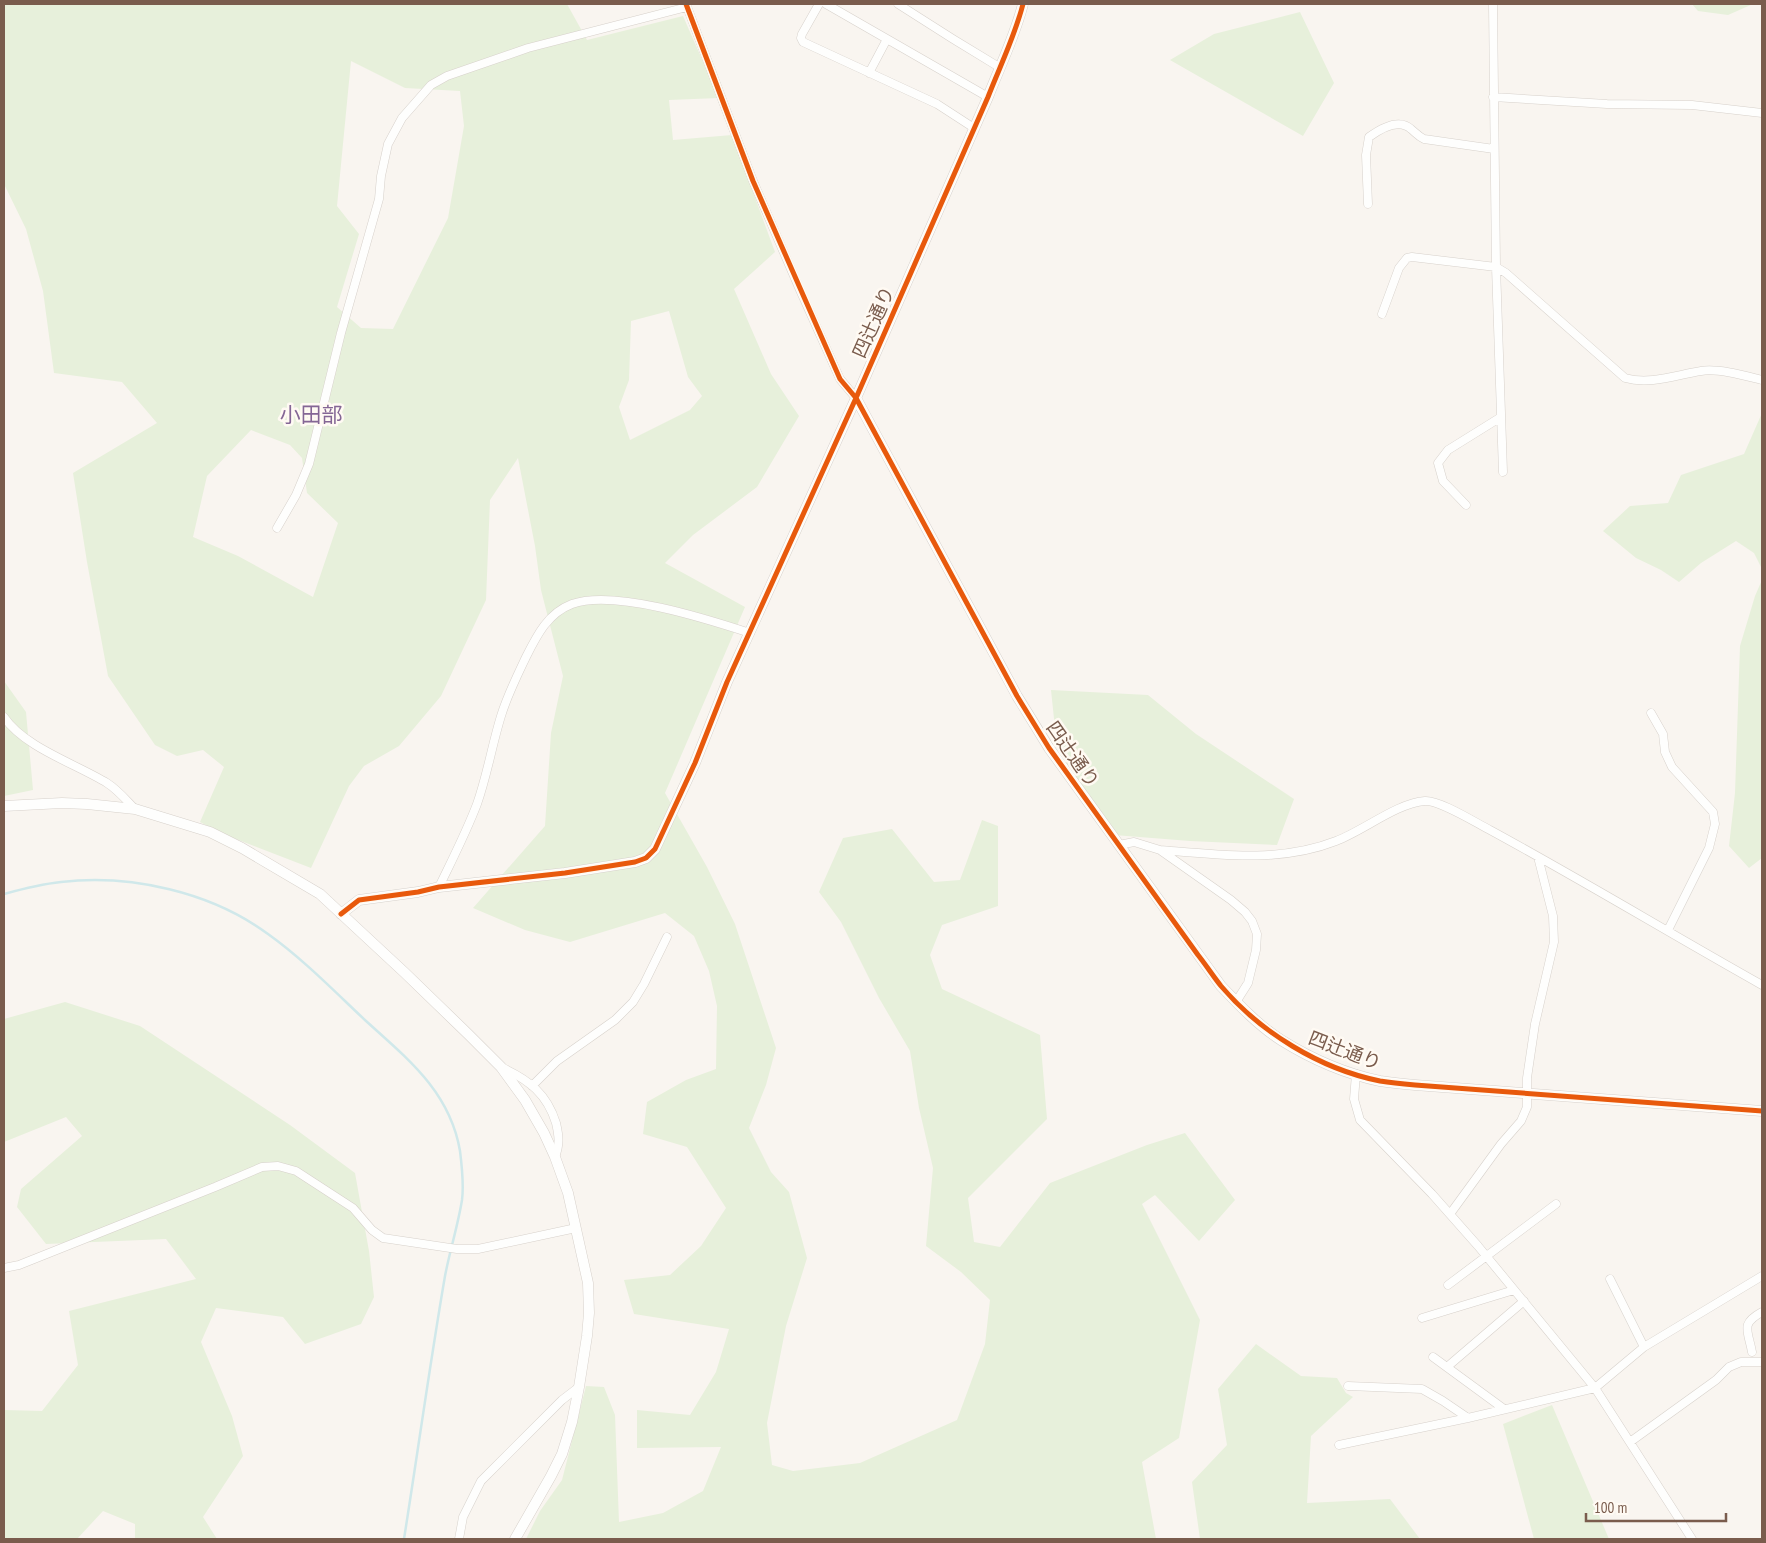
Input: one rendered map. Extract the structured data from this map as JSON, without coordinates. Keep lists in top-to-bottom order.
{
  "streets": {
    "street": ["四辻通り"]
  },
  "districts": ["小田部"],
  "scale_bar": "100 m"
}
